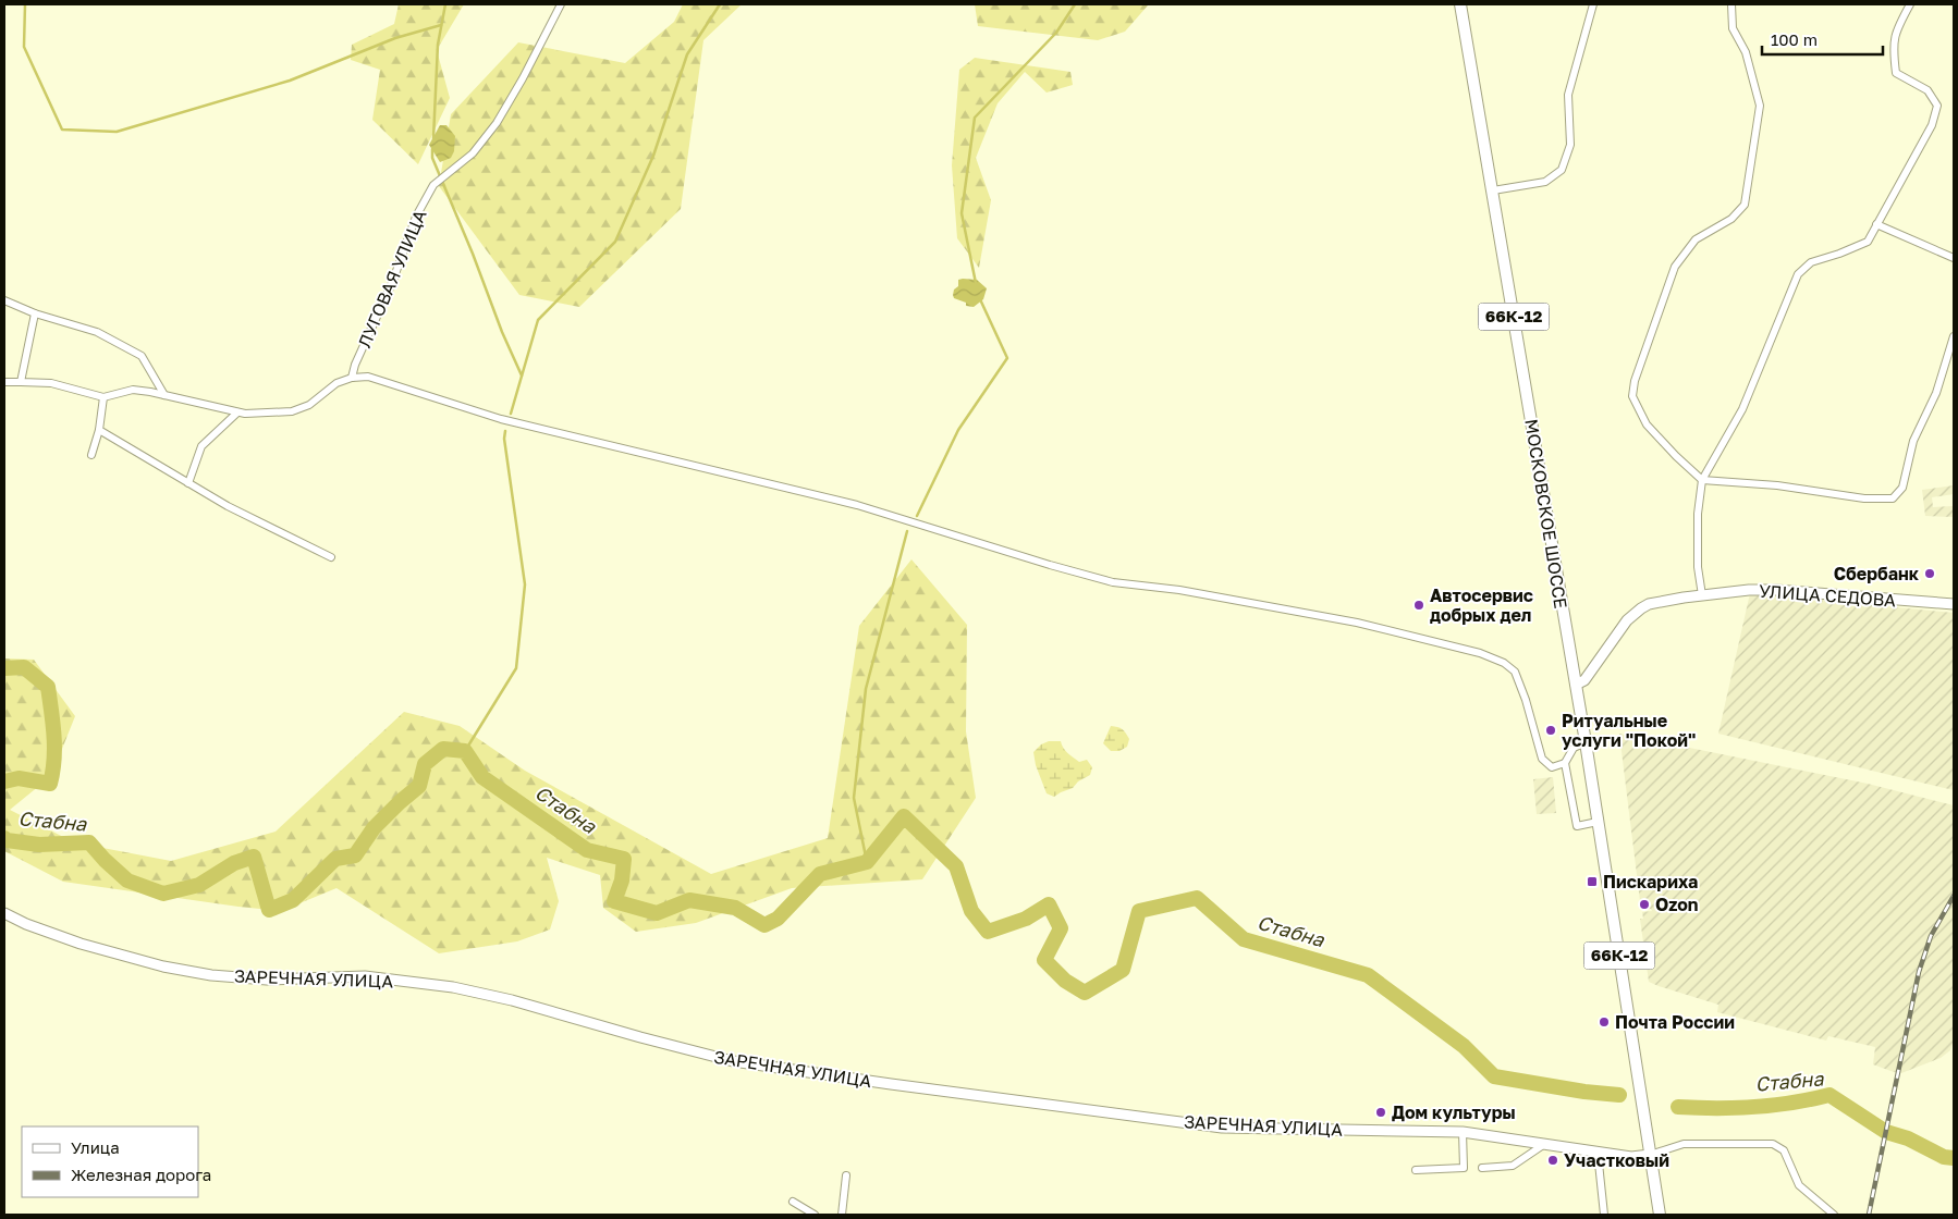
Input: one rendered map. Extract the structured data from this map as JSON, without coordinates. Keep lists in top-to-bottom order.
{
  "streets": {
    "main road": ["66К-12", "МОСКОВСКОЕ ШОССЕ"],
    "street": ["ЛУГОВАЯ УЛИЦА", "УЛИЦА СЕДОВА", "ЗАРЕЧНАЯ УЛИЦА"]
  },
  "crossings": [
    ["66К-12", "МОСКОВСКОЕ ШОССЕ"],
    ["66К-12", "ЗАРЕЧНАЯ УЛИЦА"],
    ["МОСКОВСКОЕ ШОССЕ", "УЛИЦА СЕДОВА"],
    ["МОСКОВСКОЕ ШОССЕ", "ЗАРЕЧНАЯ УЛИЦА"]
  ],
  "water": ["Стабна"],
  "places": {
    "other": [
      "Сбербанк",
      "Автосервис добрых дел",
      "Ритуальные услуги \"Покой\"",
      "Ozon",
      "Почта России",
      "Дом культуры",
      "Участковый"
    ],
    "transit": ["Пискариха"]
  },
  "legend": ["Улица", "Железная дорога"],
  "scale_bar": "100 m"
}
